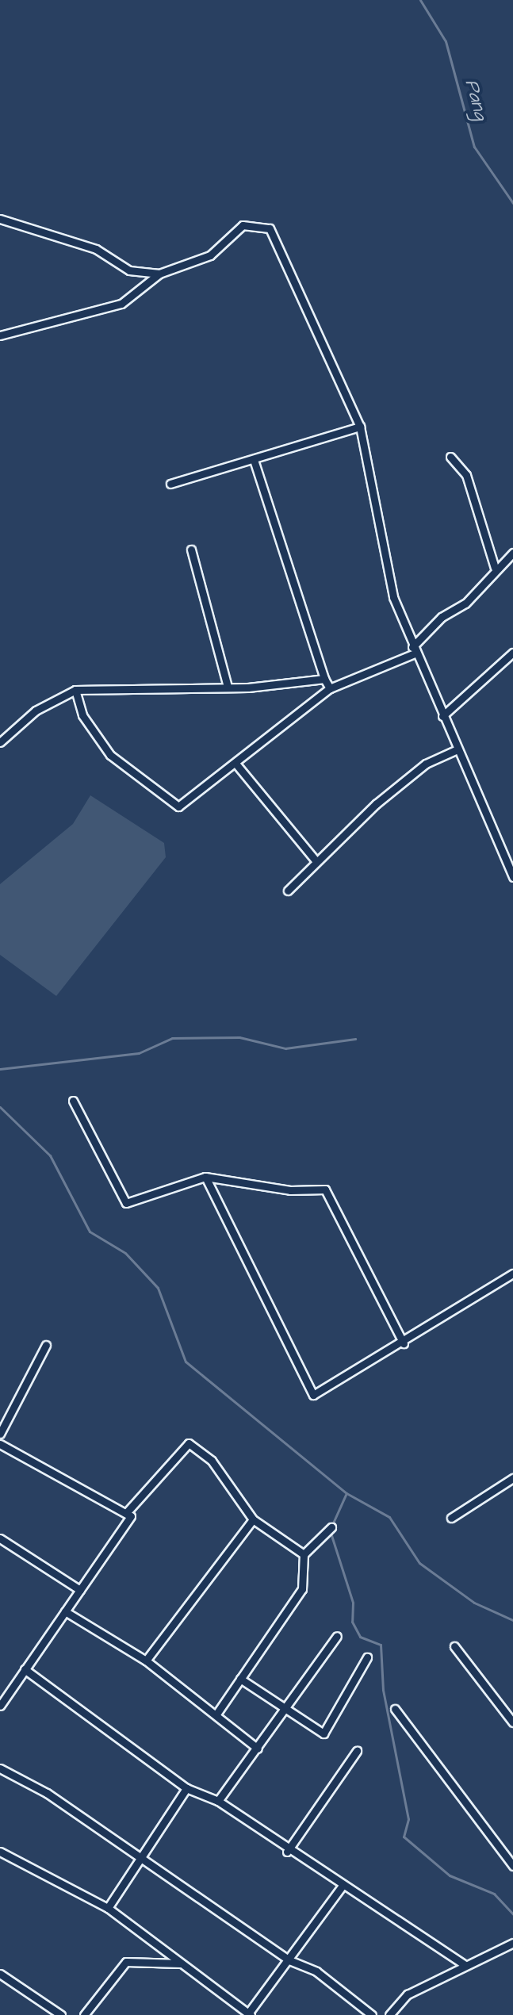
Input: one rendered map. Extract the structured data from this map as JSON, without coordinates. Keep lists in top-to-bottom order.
{
  "water": ["Pang"]
}
